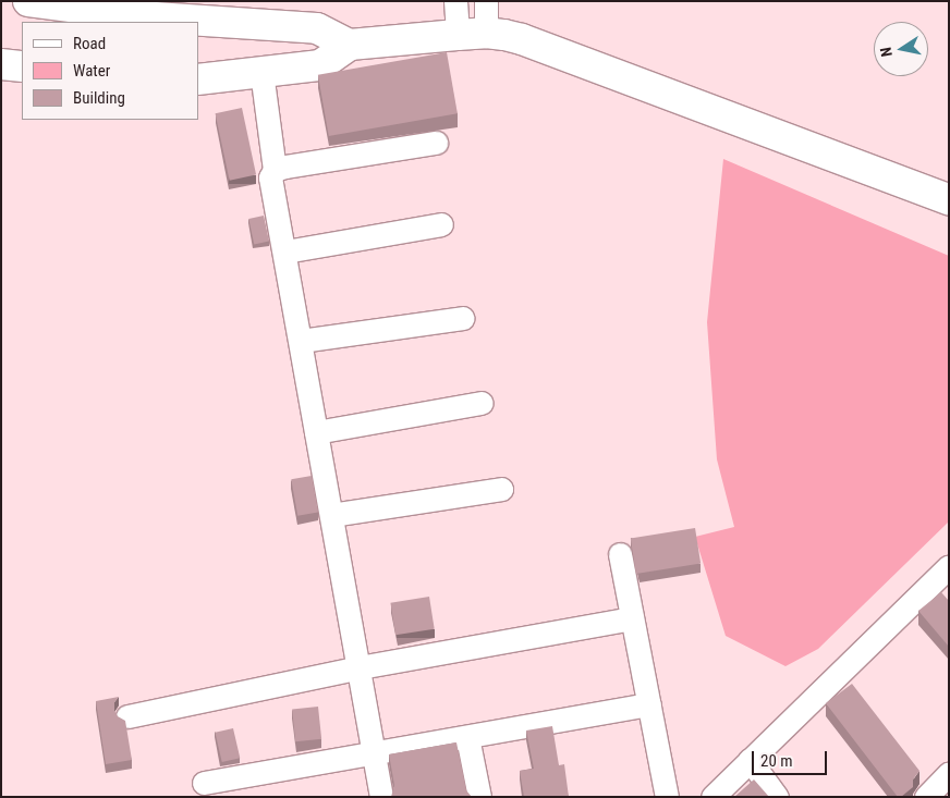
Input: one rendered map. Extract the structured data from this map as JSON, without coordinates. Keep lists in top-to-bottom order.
{
  "legend": ["Road", "Water", "Building"],
  "scale_bar": "20 m",
  "north": "left"
}
